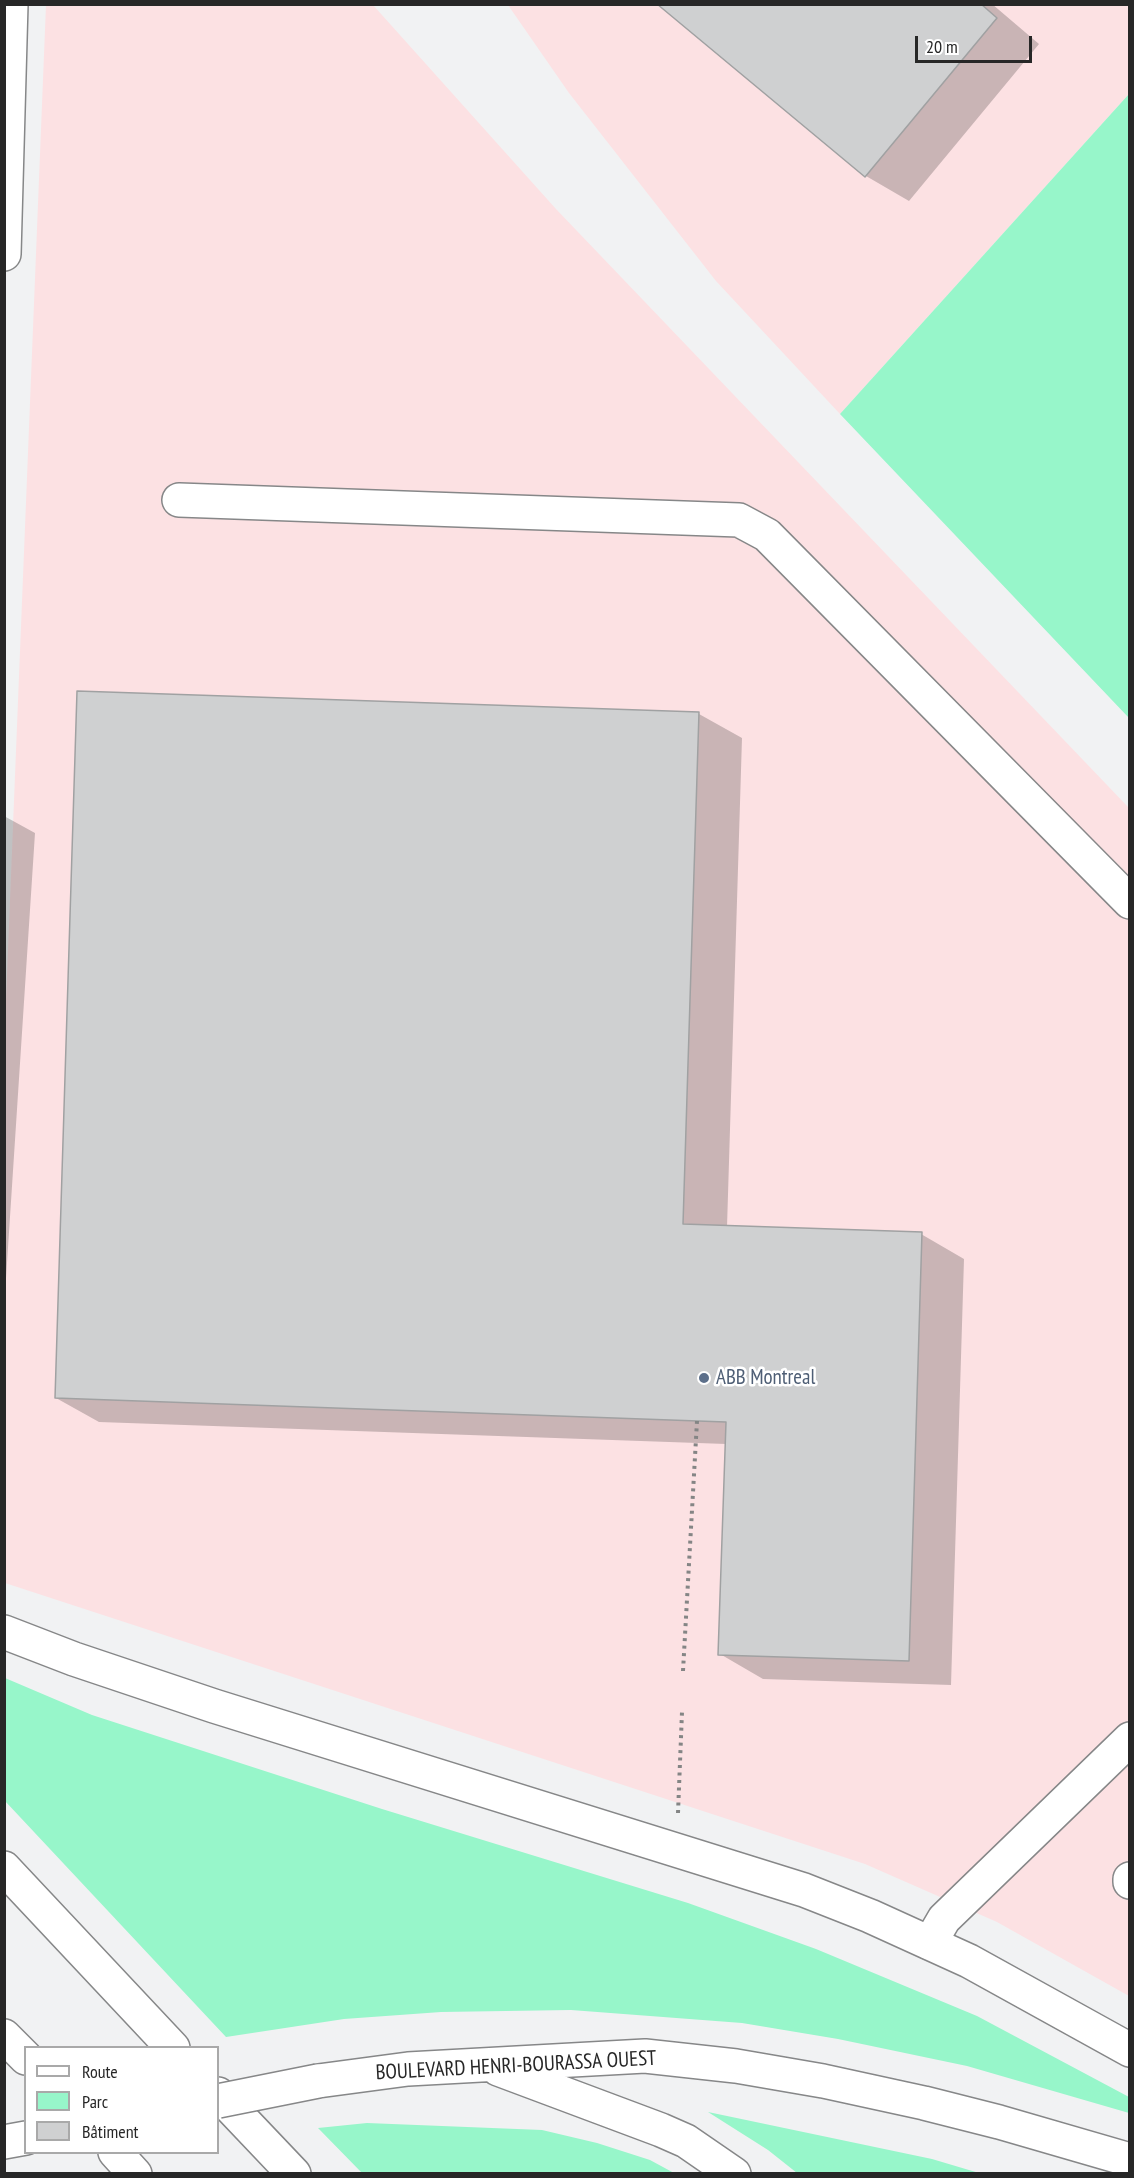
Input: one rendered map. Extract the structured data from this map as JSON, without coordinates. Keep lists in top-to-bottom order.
{
  "streets": {
    "main road": ["BOULEVARD HENRI-BOURASSA OUEST"]
  },
  "places": ["ABB Montreal"],
  "legend": ["Route", "Parc", "Bâtiment"],
  "scale_bar": "20 m"
}
